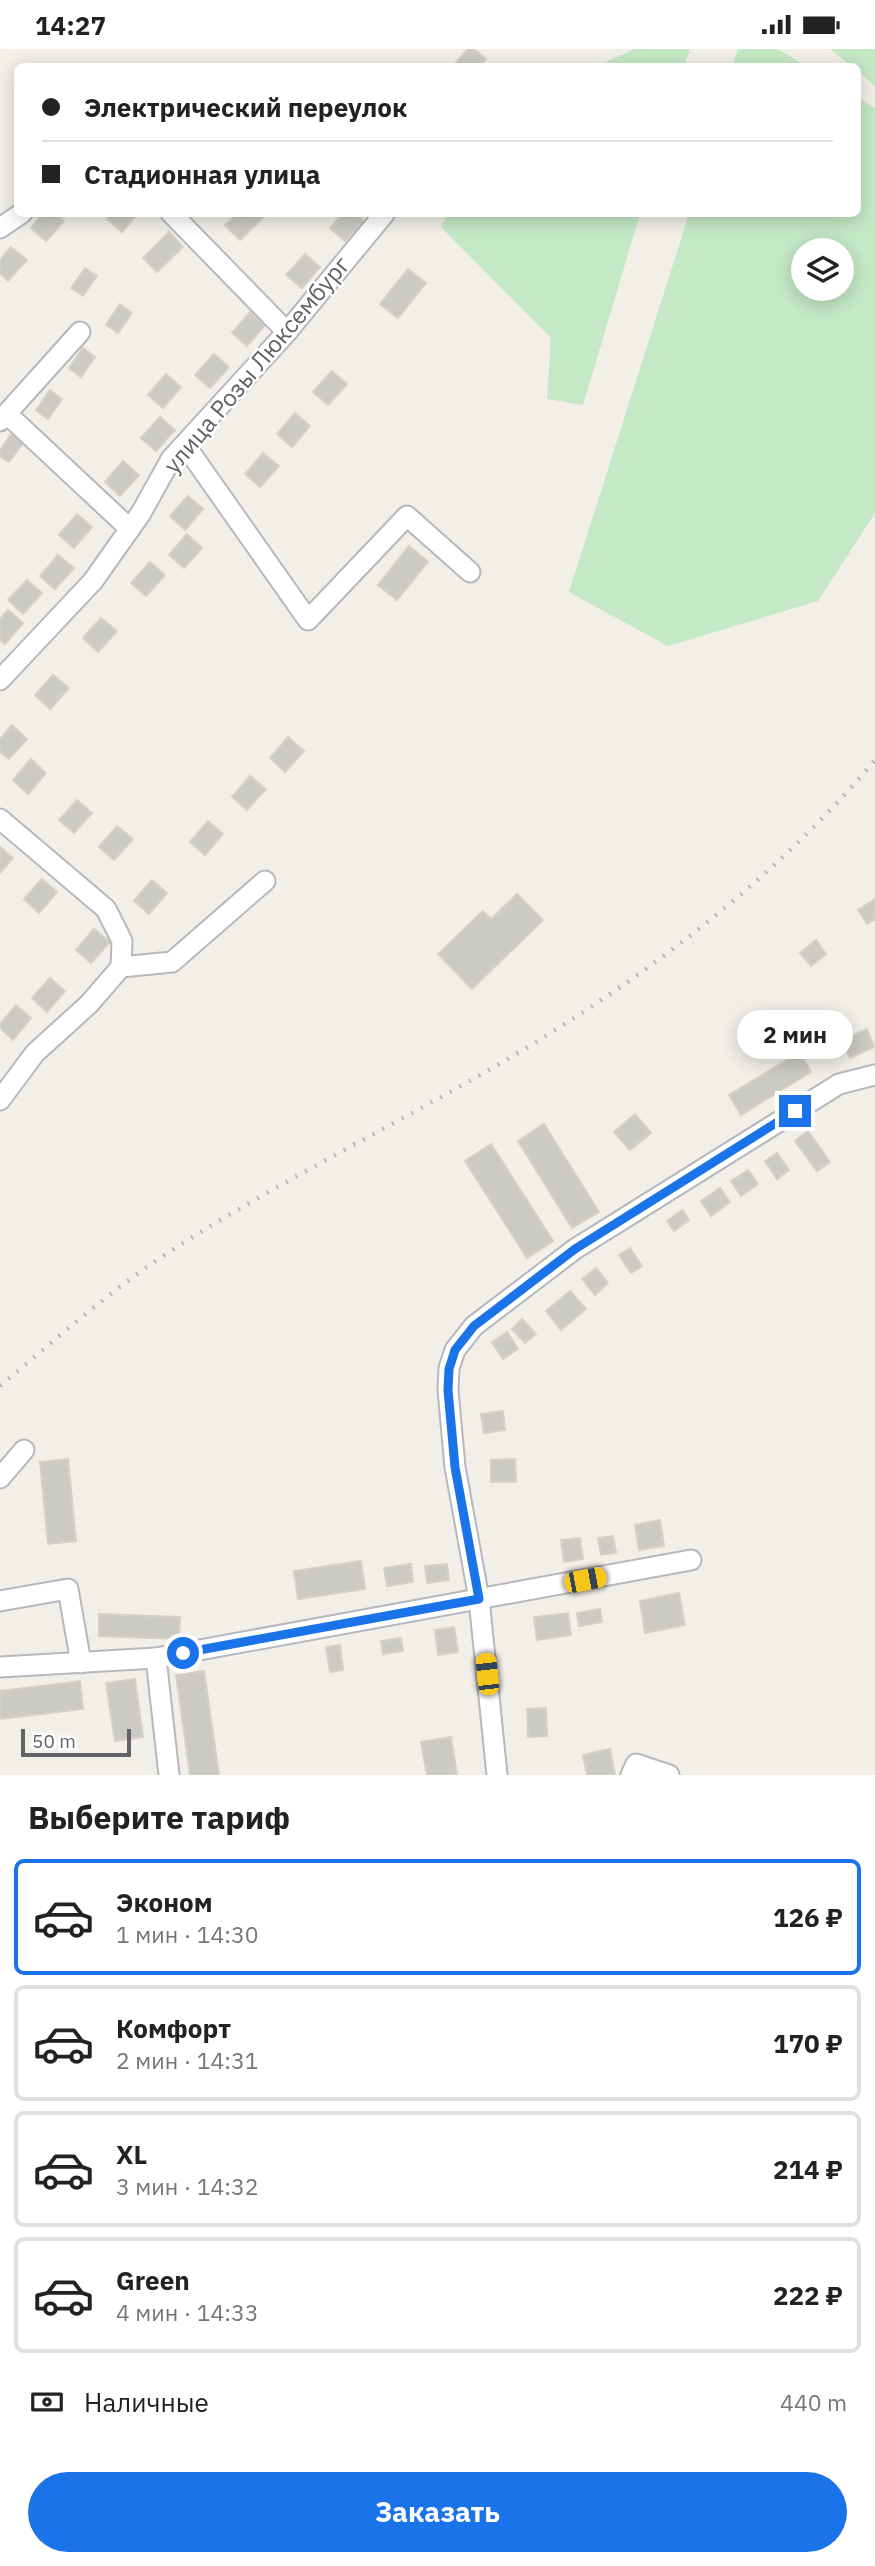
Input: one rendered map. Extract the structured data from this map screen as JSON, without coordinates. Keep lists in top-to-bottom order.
{
  "streets": {
    "street": ["улица Розы Люксембург"]
  },
  "scale_bar": "50 m",
  "page": {
    "status": "14:27",
    "banner": ["Электрический переулок", "Стадионная улица"],
    "bubble": "2 мин",
    "scale": "50 m",
    "heading": "Выберите тариф",
    "list": [
      {
        "name": "Эконом",
        "note": "1 мин · 14:30",
        "value": "126 ₽"
      },
      {
        "name": "Комфорт",
        "note": "2 мин · 14:31",
        "value": "170 ₽"
      },
      {
        "name": "XL",
        "note": "3 мин · 14:32",
        "value": "214 ₽"
      },
      {
        "name": "Green",
        "note": "4 мин · 14:33",
        "value": "222 ₽"
      }
    ],
    "pay": ["Наличные", "440 m"],
    "buttons": "Заказать"
  }
}
